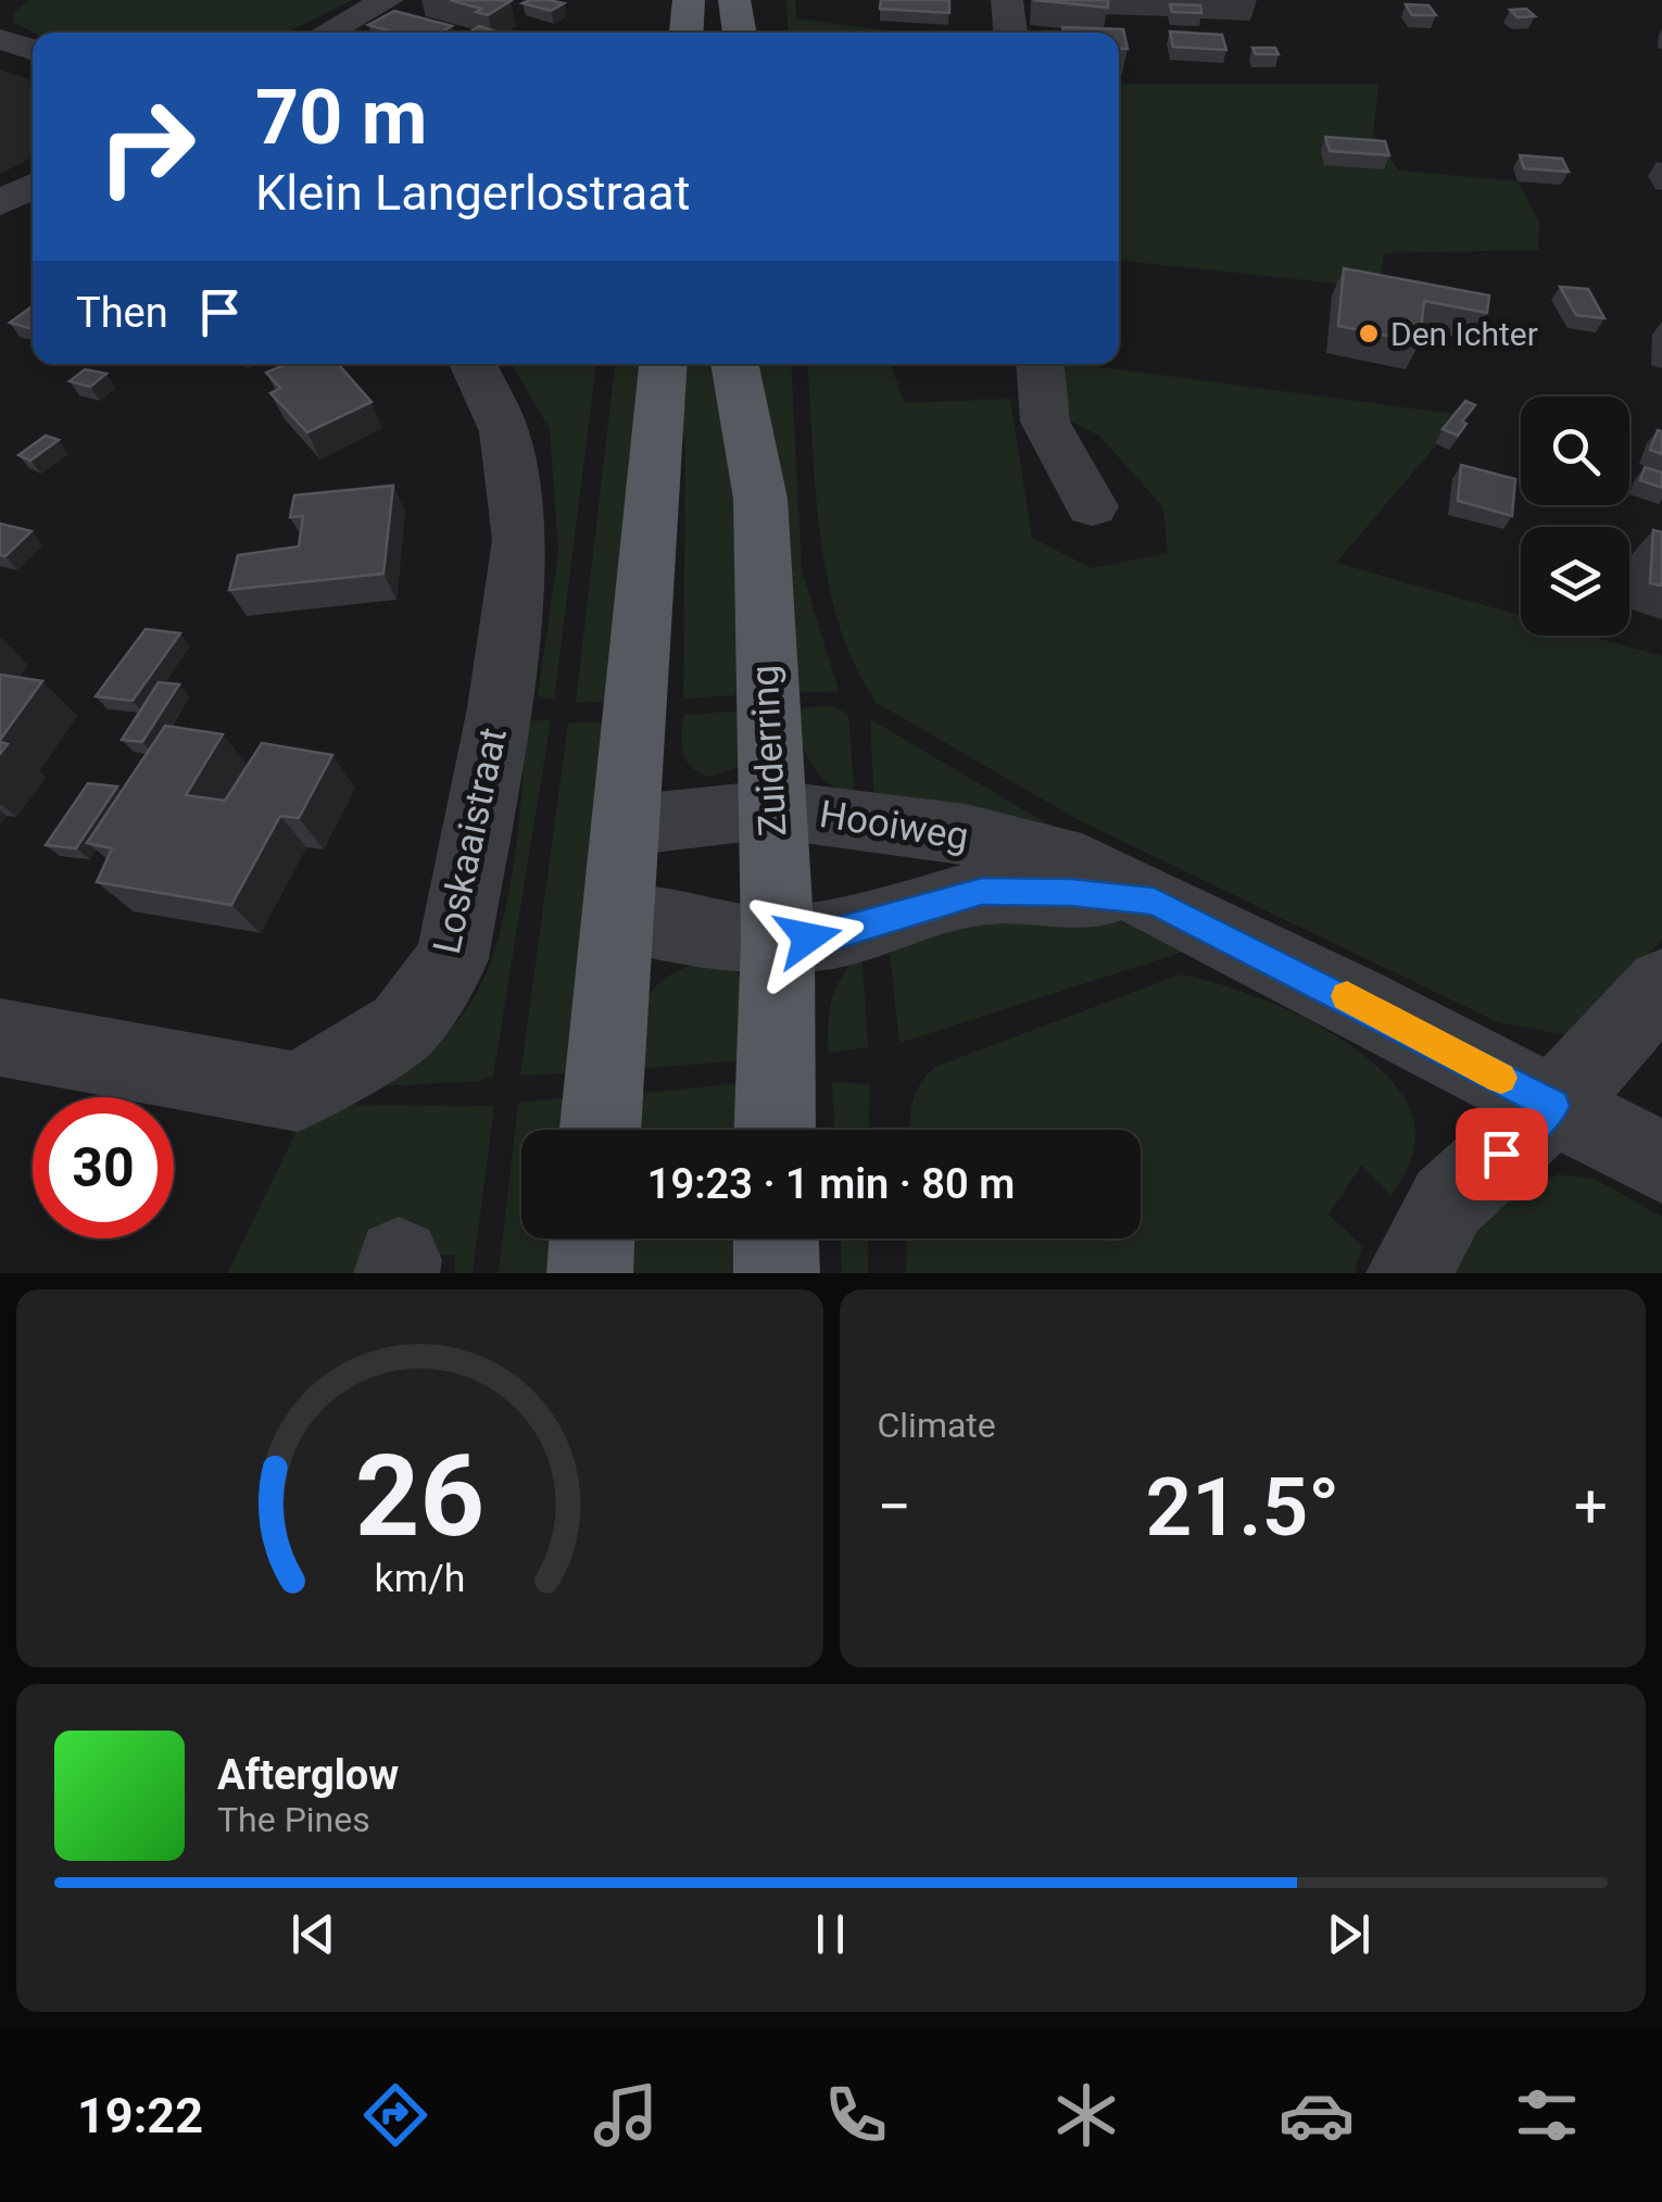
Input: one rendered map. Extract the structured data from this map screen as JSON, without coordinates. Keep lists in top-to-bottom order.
{
  "streets": {
    "main road": ["Zuiderring"],
    "street": ["Hooiweg", "Loskaaistraat"]
  },
  "crossings": [
    ["Zuiderring", "Hooiweg"]
  ],
  "places": ["Den Ichter"],
  "page": {
    "turn": ["70 m", "Klein Langerlostraat"],
    "then": "Then",
    "limit": "30",
    "trip": "19:23 · 1 min · 80 m",
    "tile": "Climate",
    "heat": ["−", "21.5°", "+"],
    "song": ["Afterglow", "The Pines"],
    "tabs": "19:22",
    "gauge": ["26", "km/h"]
  }
}
